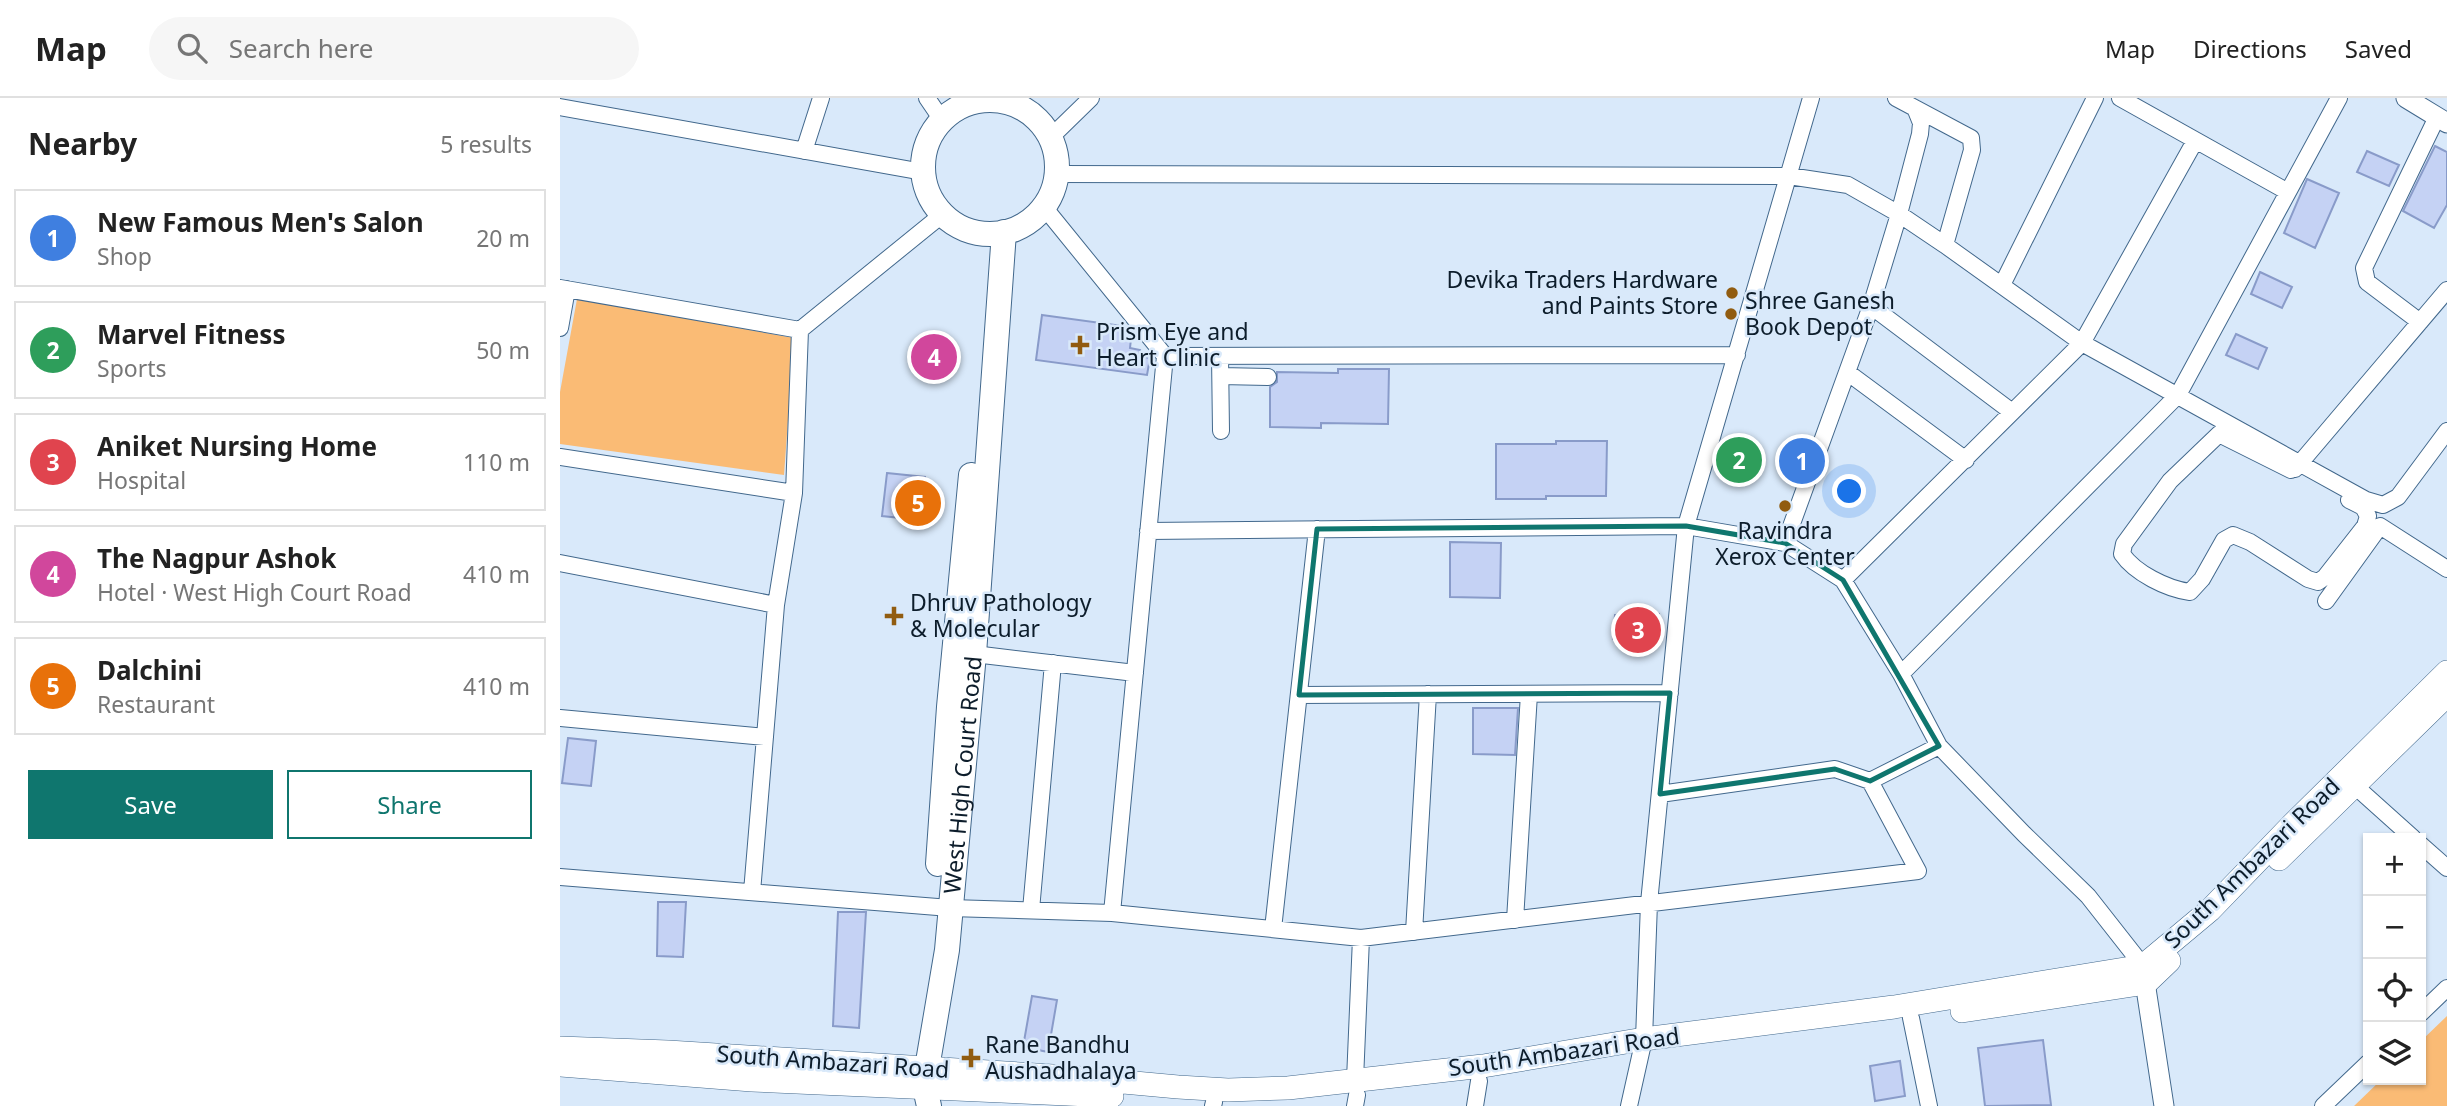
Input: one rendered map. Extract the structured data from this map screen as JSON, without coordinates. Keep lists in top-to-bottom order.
{
  "streets": {
    "main road": ["West High Court Road", "South Ambazari Road"]
  },
  "crossings": [
    ["West High Court Road", "South Ambazari Road"]
  ],
  "places": {
    "other": ["Devika Traders Hardware and Paints Store", "Shree Ganesh Book Depot", "Ravindra Xerox Center"],
    "health": ["Prism Eye and Heart Clinic", "Dhruv Pathology & Molecular", "Rane Bandhu Aushadhalaya"]
  },
  "page": {
    "header": "Map",
    "search": "Search here",
    "nav": ["Map", "Directions", "Saved"],
    "heading": ["Nearby", "5 results"],
    "list": [
      {
        "mark": "1",
        "name": "New Famous Men's Salon",
        "note": "Shop",
        "value": "20 m"
      },
      {
        "mark": "2",
        "name": "Marvel Fitness",
        "note": "Sports",
        "value": "50 m"
      },
      {
        "mark": "3",
        "name": "Aniket Nursing Home",
        "note": "Hospital",
        "value": "110 m"
      },
      {
        "mark": "4",
        "name": "The Nagpur Ashok",
        "note": "Hotel · West High Court Road",
        "value": "410 m"
      },
      {
        "mark": "5",
        "name": "Dalchini",
        "note": "Restaurant",
        "value": "410 m"
      }
    ],
    "pins": [
      "4",
      "2",
      "1",
      "5",
      "3"
    ],
    "buttons": ["Save", "Share"],
    "map_buttons": ["+", "−"]
  }
}
